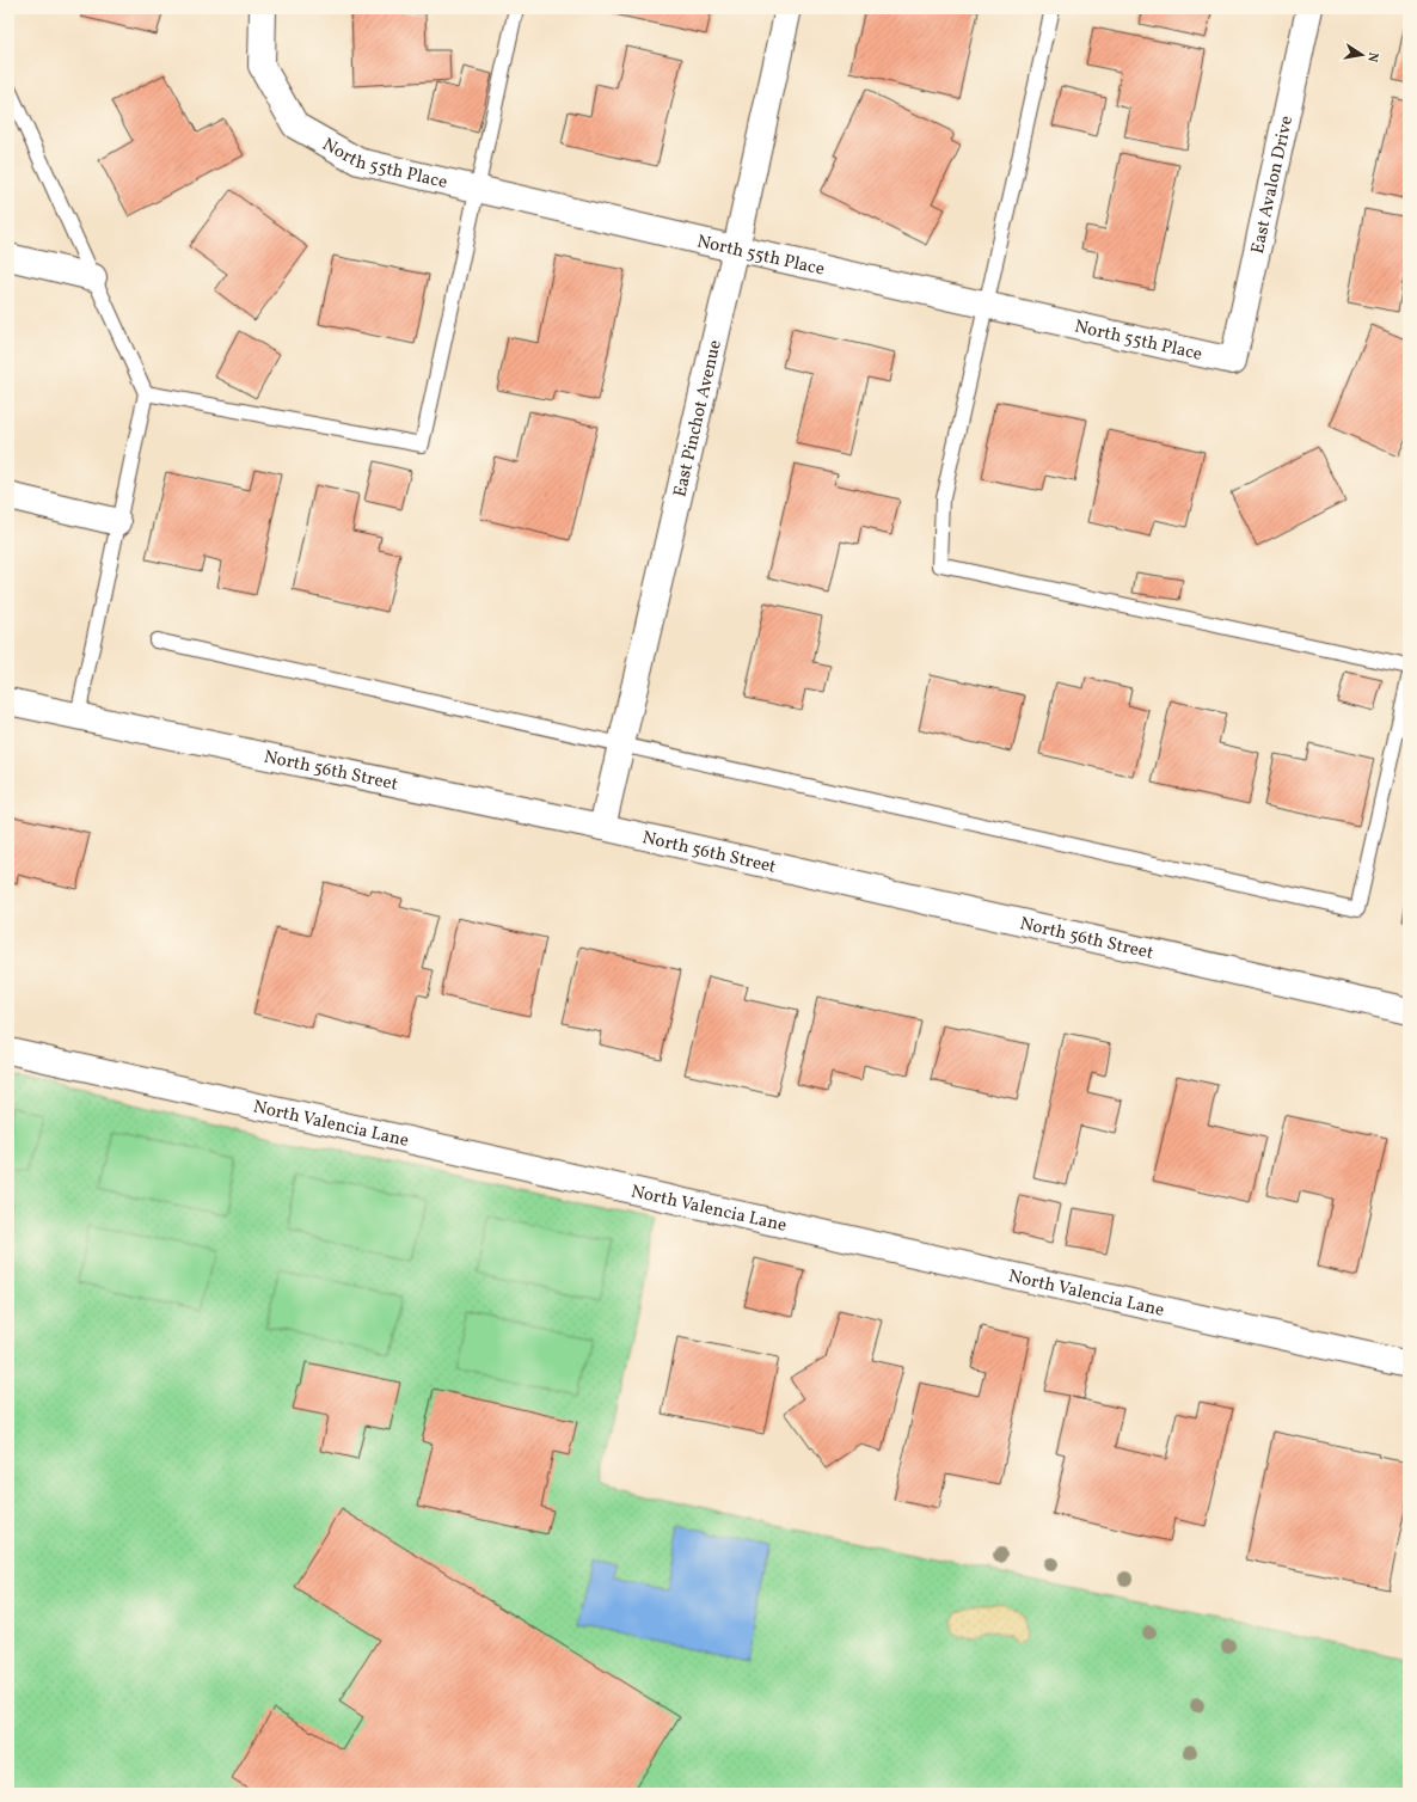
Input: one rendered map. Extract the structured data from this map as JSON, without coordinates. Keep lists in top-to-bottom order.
{
  "streets": {
    "street": [
      "North 55th Place",
      "East Avalon Drive",
      "East Pinchot Avenue",
      "North 56th Street",
      "North Valencia Lane"
    ]
  },
  "crossings": [
    ["North 55th Place", "East Avalon Drive"],
    ["North 55th Place", "East Pinchot Avenue"],
    ["East Pinchot Avenue", "North 56th Street"]
  ],
  "north": "right"
}
